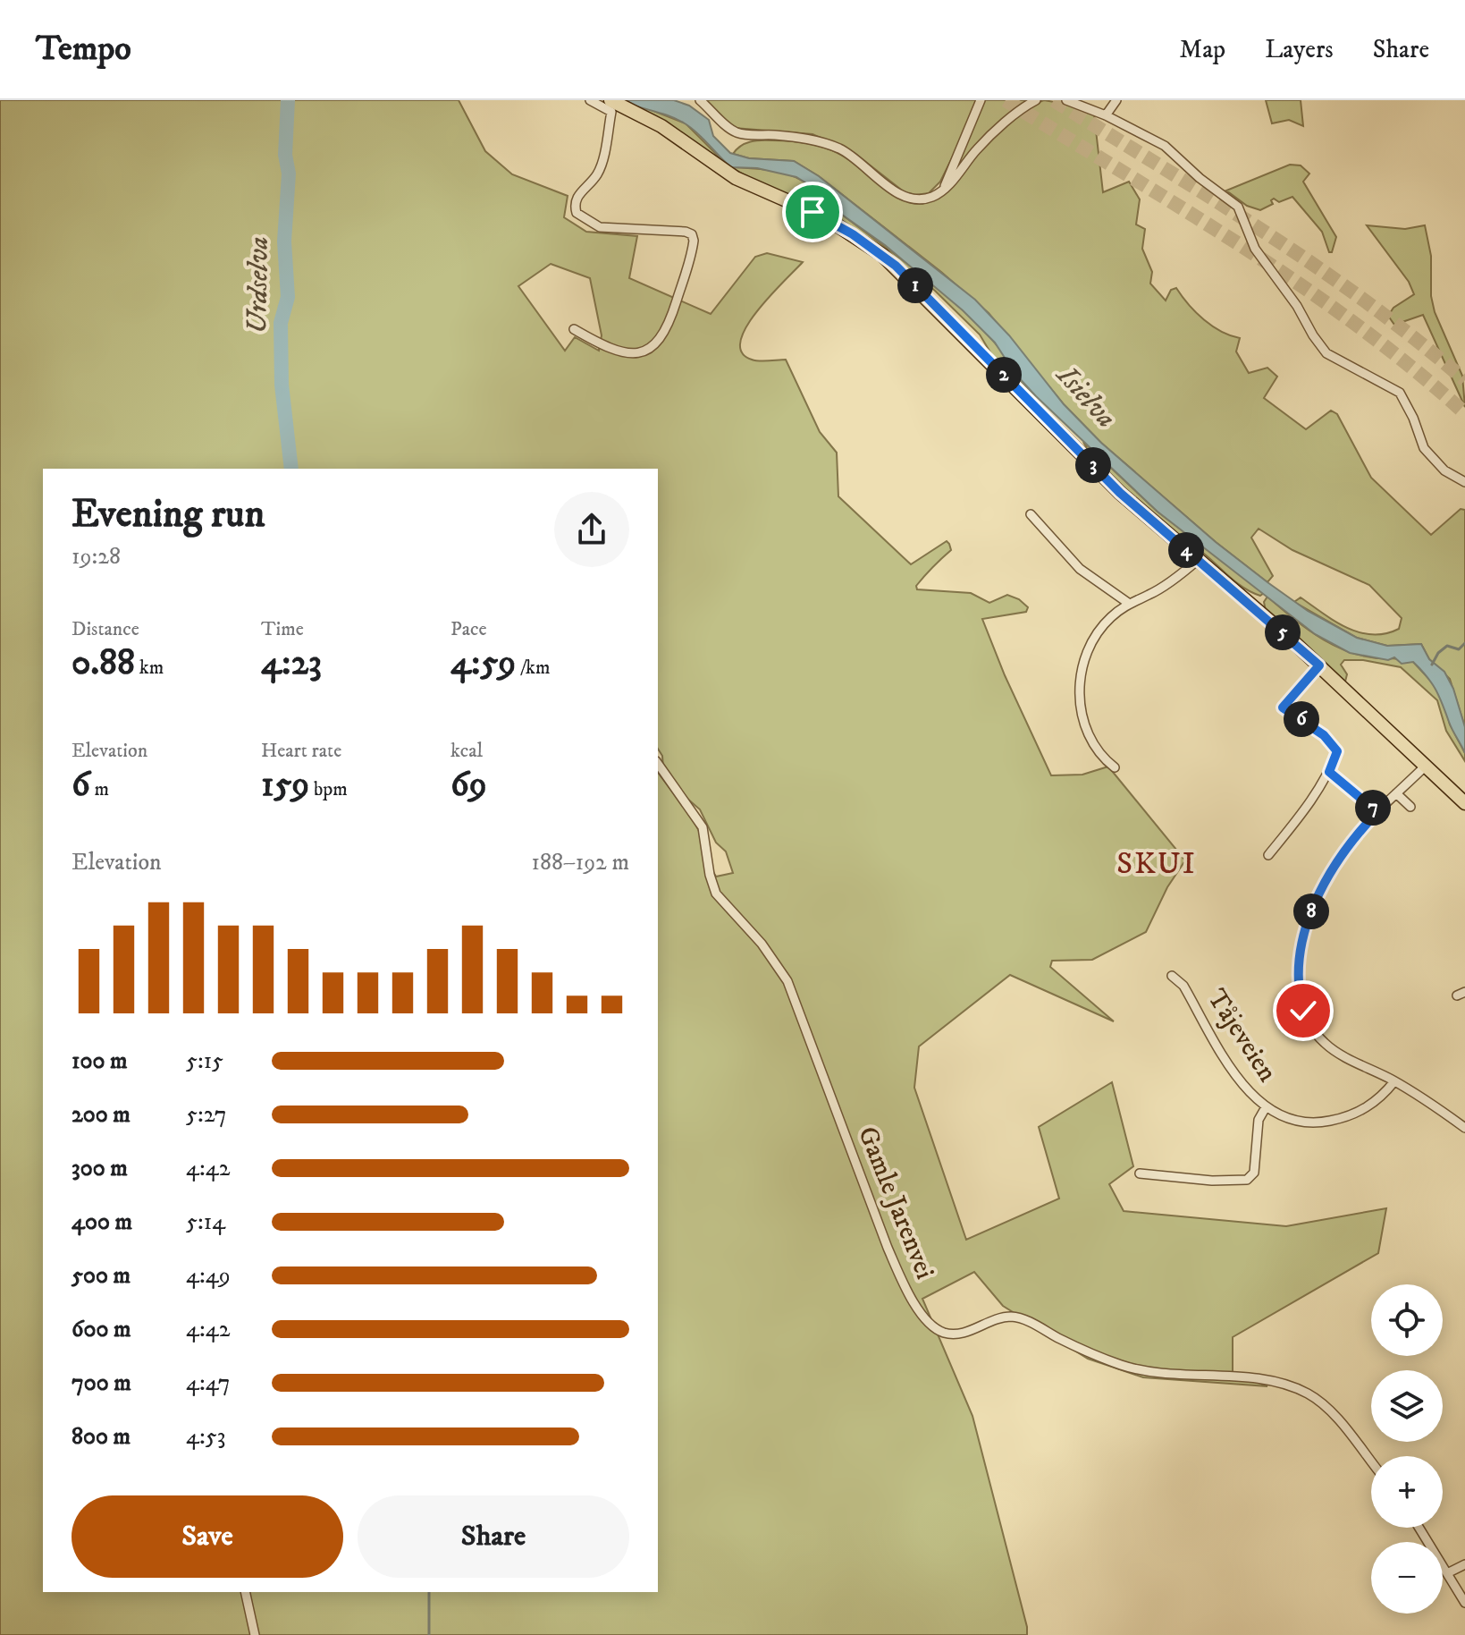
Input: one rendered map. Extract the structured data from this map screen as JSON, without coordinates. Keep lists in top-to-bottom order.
{
  "streets": {
    "street": ["Tåjeveien", "Gamle Jarenvei"]
  },
  "districts": ["SKUI"],
  "water": ["Urdselva", "Isielva"],
  "page": {
    "header": "Tempo",
    "nav": ["Map", "Layers", "Share"],
    "pins": [
      "1",
      "2",
      "3",
      "4",
      "5",
      "6",
      "7",
      "8"
    ],
    "heading": ["Evening run", "19:28"],
    "stats": [
      ["Distance", "0.88 km"],
      ["Time", "4:23"],
      ["Pace", "4:59 /km"],
      ["Elevation", "6 m"],
      ["Heart rate", "159 bpm"],
      ["kcal", "69"]
    ],
    "chart": ["Elevation", "188–192 m"],
    "list": [
      {
        "name": "100 m",
        "note": "5:15"
      },
      {
        "name": "200 m",
        "note": "5:27"
      },
      {
        "name": "300 m",
        "note": "4:42"
      },
      {
        "name": "400 m",
        "note": "5:14"
      },
      {
        "name": "500 m",
        "note": "4:49"
      },
      {
        "name": "600 m",
        "note": "4:42"
      },
      {
        "name": "700 m",
        "note": "4:47"
      },
      {
        "name": "800 m",
        "note": "4:53"
      }
    ],
    "map_buttons": ["+", "−"],
    "buttons": ["Save", "Share"]
  }
}
